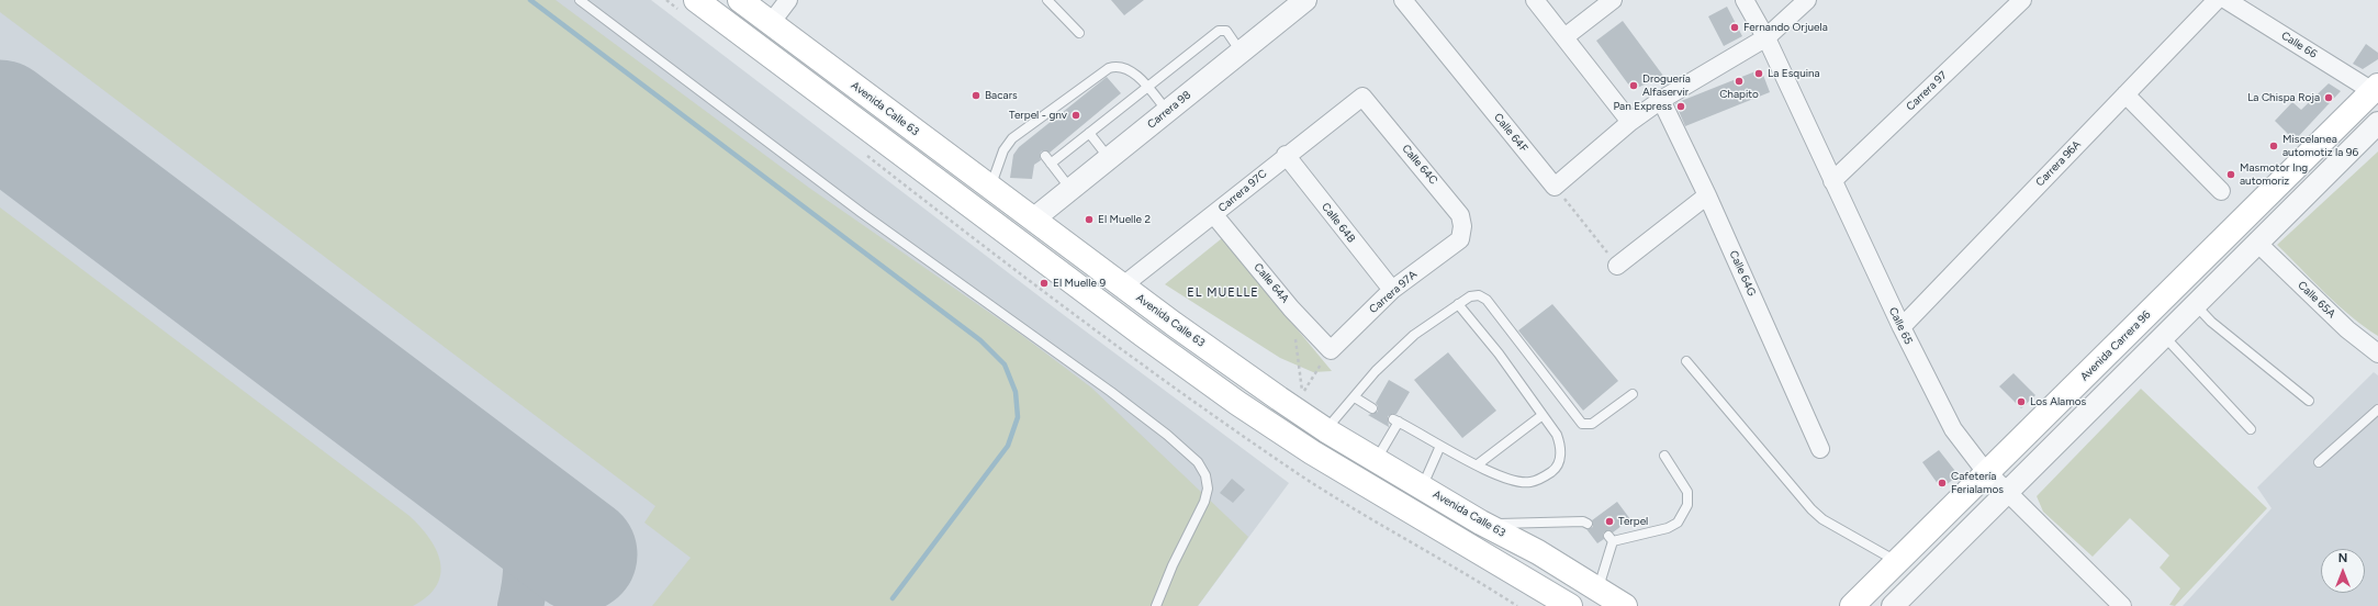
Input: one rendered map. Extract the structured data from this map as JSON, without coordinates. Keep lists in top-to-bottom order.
{
  "streets": {
    "main road": ["Avenida Calle 63", "Avenida Carrera 96"],
    "street": [
      "Calle 66",
      "Carrera 97",
      "Carrera 98",
      "Calle 64F",
      "Carrera 96A",
      "Calle 64C",
      "Carrera 97C",
      "Calle 64B",
      "Calle 64G",
      "Calle 64A",
      "Carrera 97A",
      "Calle 65A",
      "Calle 65"
    ]
  },
  "crossings": [
    ["Calle 66", "Avenida Carrera 96"],
    ["Carrera 97", "Calle 65"],
    ["Avenida Calle 63", "Carrera 98"],
    ["Avenida Calle 63", "Carrera 97C"],
    ["Carrera 96A", "Calle 65"],
    ["Calle 64C", "Carrera 97C"],
    ["Calle 64C", "Carrera 97A"],
    ["Carrera 97C", "Calle 64B"],
    ["Carrera 97C", "Calle 64A"],
    ["Calle 64B", "Carrera 97A"],
    ["Calle 64A", "Carrera 97A"],
    ["Calle 65", "Avenida Carrera 96"]
  ],
  "districts": ["EL MUELLE"],
  "places": [
    "Fernando Orjuela",
    "La Esquina",
    "Chapito",
    "Droguería Alfaservir",
    "Bacars",
    "La Chispa Roja",
    "Pan Express",
    "Terpel - gnv",
    "Miscelanea automotiz la 96",
    "Masmotor Ing automoriz",
    "El Muelle 2",
    "El Muelle 9",
    "Los Alamos",
    "Cafetería Ferialamos",
    "Terpel"
  ],
  "north": "top"
}
